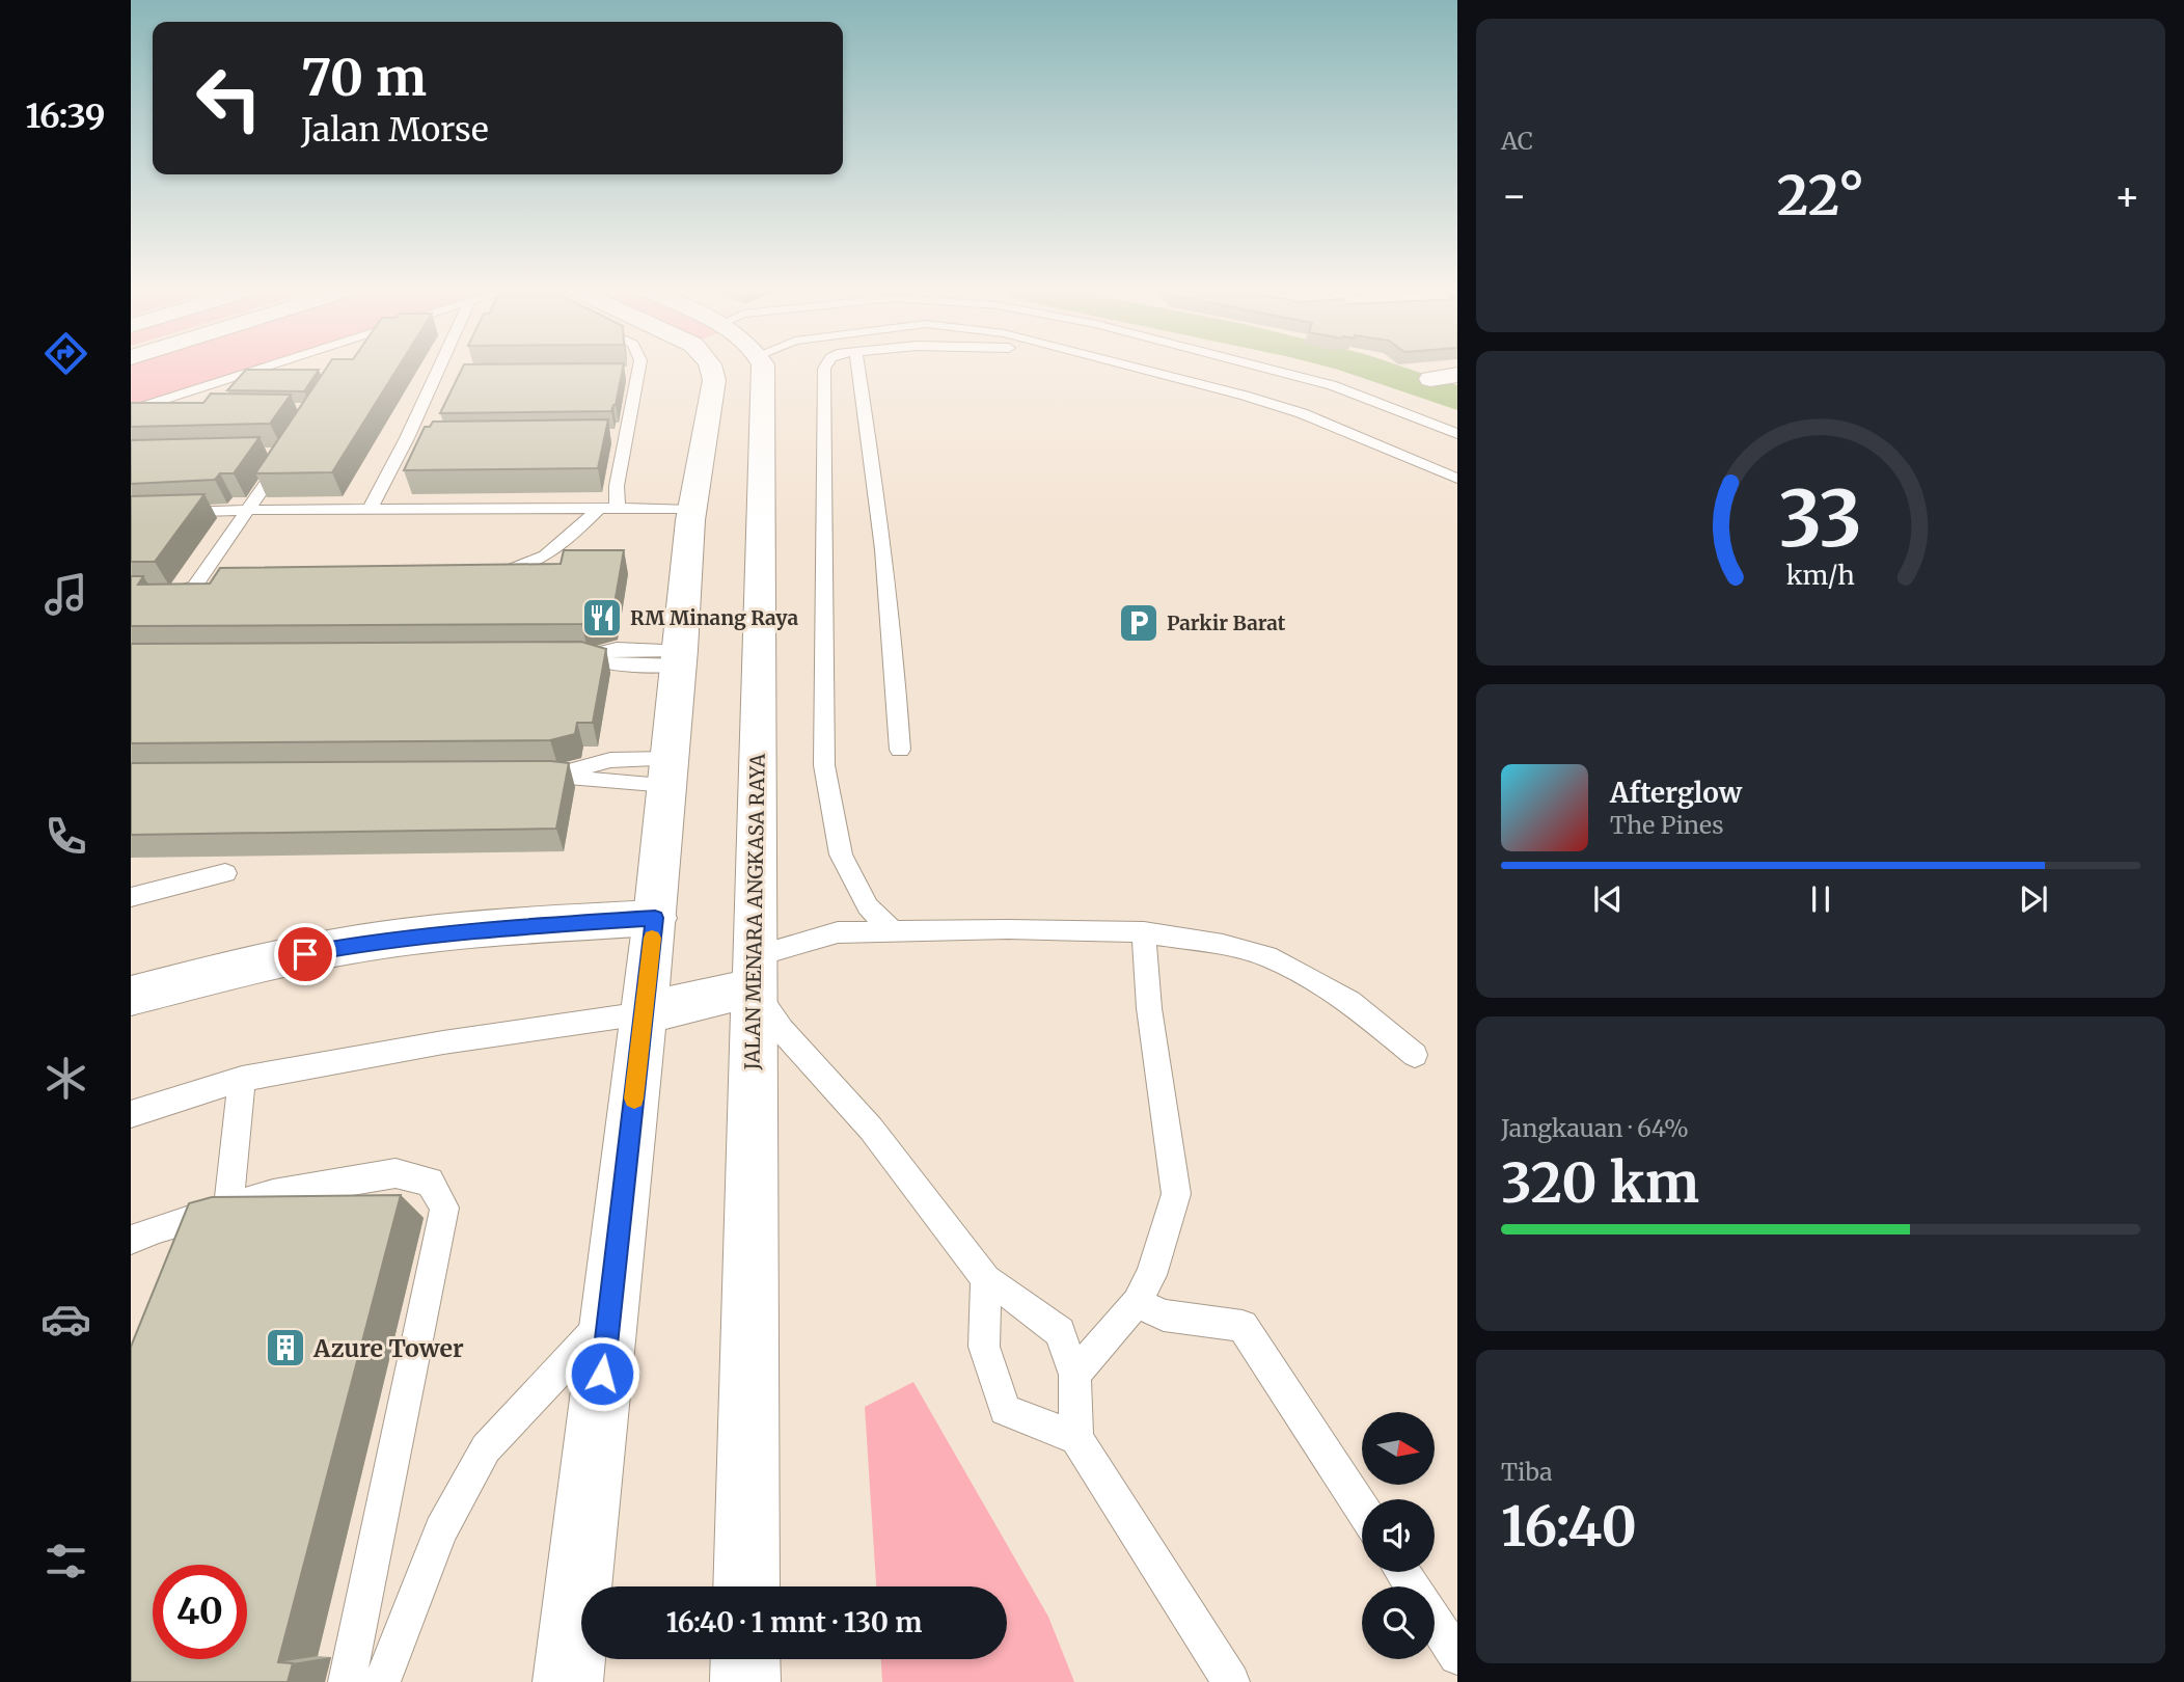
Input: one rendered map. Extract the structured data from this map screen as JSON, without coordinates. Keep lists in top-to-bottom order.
{
  "streets": {
    "street": ["JALAN MENARA ANGKASA RAYA"]
  },
  "places": {
    "restaurant": ["RM Minang Raya"],
    "parking": ["Parkir Barat"],
    "building": ["Azure Tower"]
  },
  "north": "right",
  "page": {
    "tabs": "16:39",
    "tile": [
      "AC",
      ["Jangkauan · 64%", "320 km"],
      ["Tiba", "16:40"]
    ],
    "turn": ["70 m", "Jalan Morse"],
    "heat": ["−", "22°", "+"],
    "song": ["Afterglow", "The Pines"],
    "limit": "40",
    "trip": "16:40 · 1 mnt · 130 m",
    "gauge": ["33", "km/h"]
  }
}
